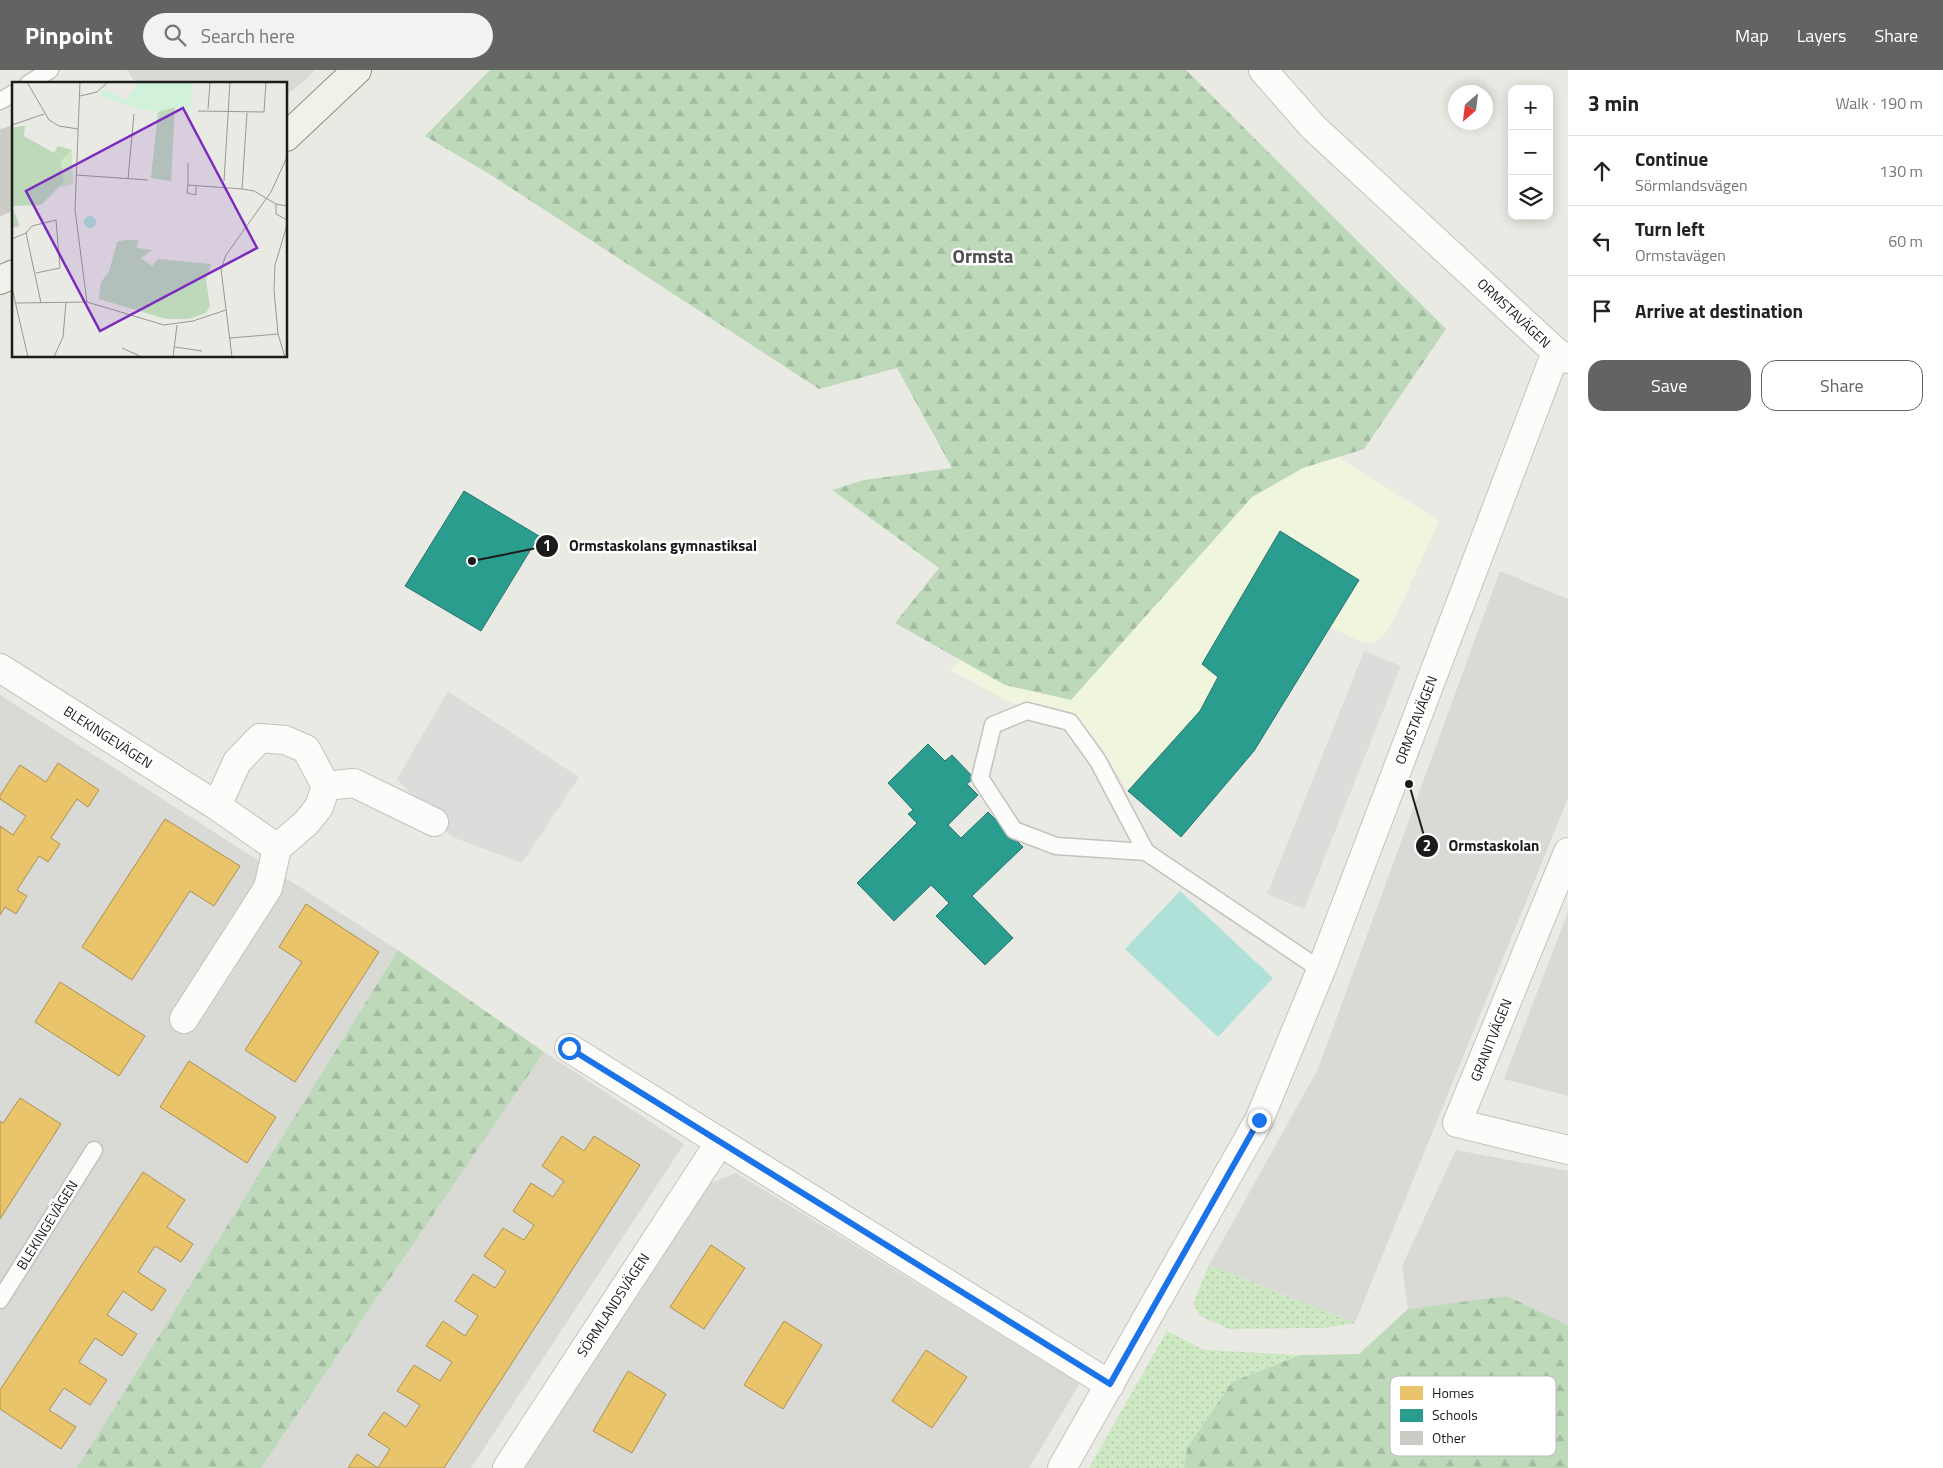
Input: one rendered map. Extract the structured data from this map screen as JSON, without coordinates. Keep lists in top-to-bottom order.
{
  "streets": {
    "street": [
      "ORMSTAVÄGEN",
      "BLEKINGEVÄGEN",
      "GRANITVÄGEN",
      "SÖRMLANDSVÄGEN"
    ]
  },
  "districts": ["Ormsta"],
  "places": ["Ormstaskolans gymnastiksal", "Ormstaskolan"],
  "legend": ["Homes", "Schools", "Other"],
  "north": "bottom left",
  "page": {
    "header": "Pinpoint",
    "search": "Search here",
    "nav": ["Map", "Layers", "Share"],
    "heading": ["3 min", "Walk · 190 m"],
    "map_buttons": ["+", "−"],
    "list": [
      ["Continue", "Sörmlandsvägen", "130 m"],
      ["Turn left", "Ormstavägen", "60 m"],
      "Arrive at destination"
    ],
    "buttons": ["Save", "Share"]
  }
}
